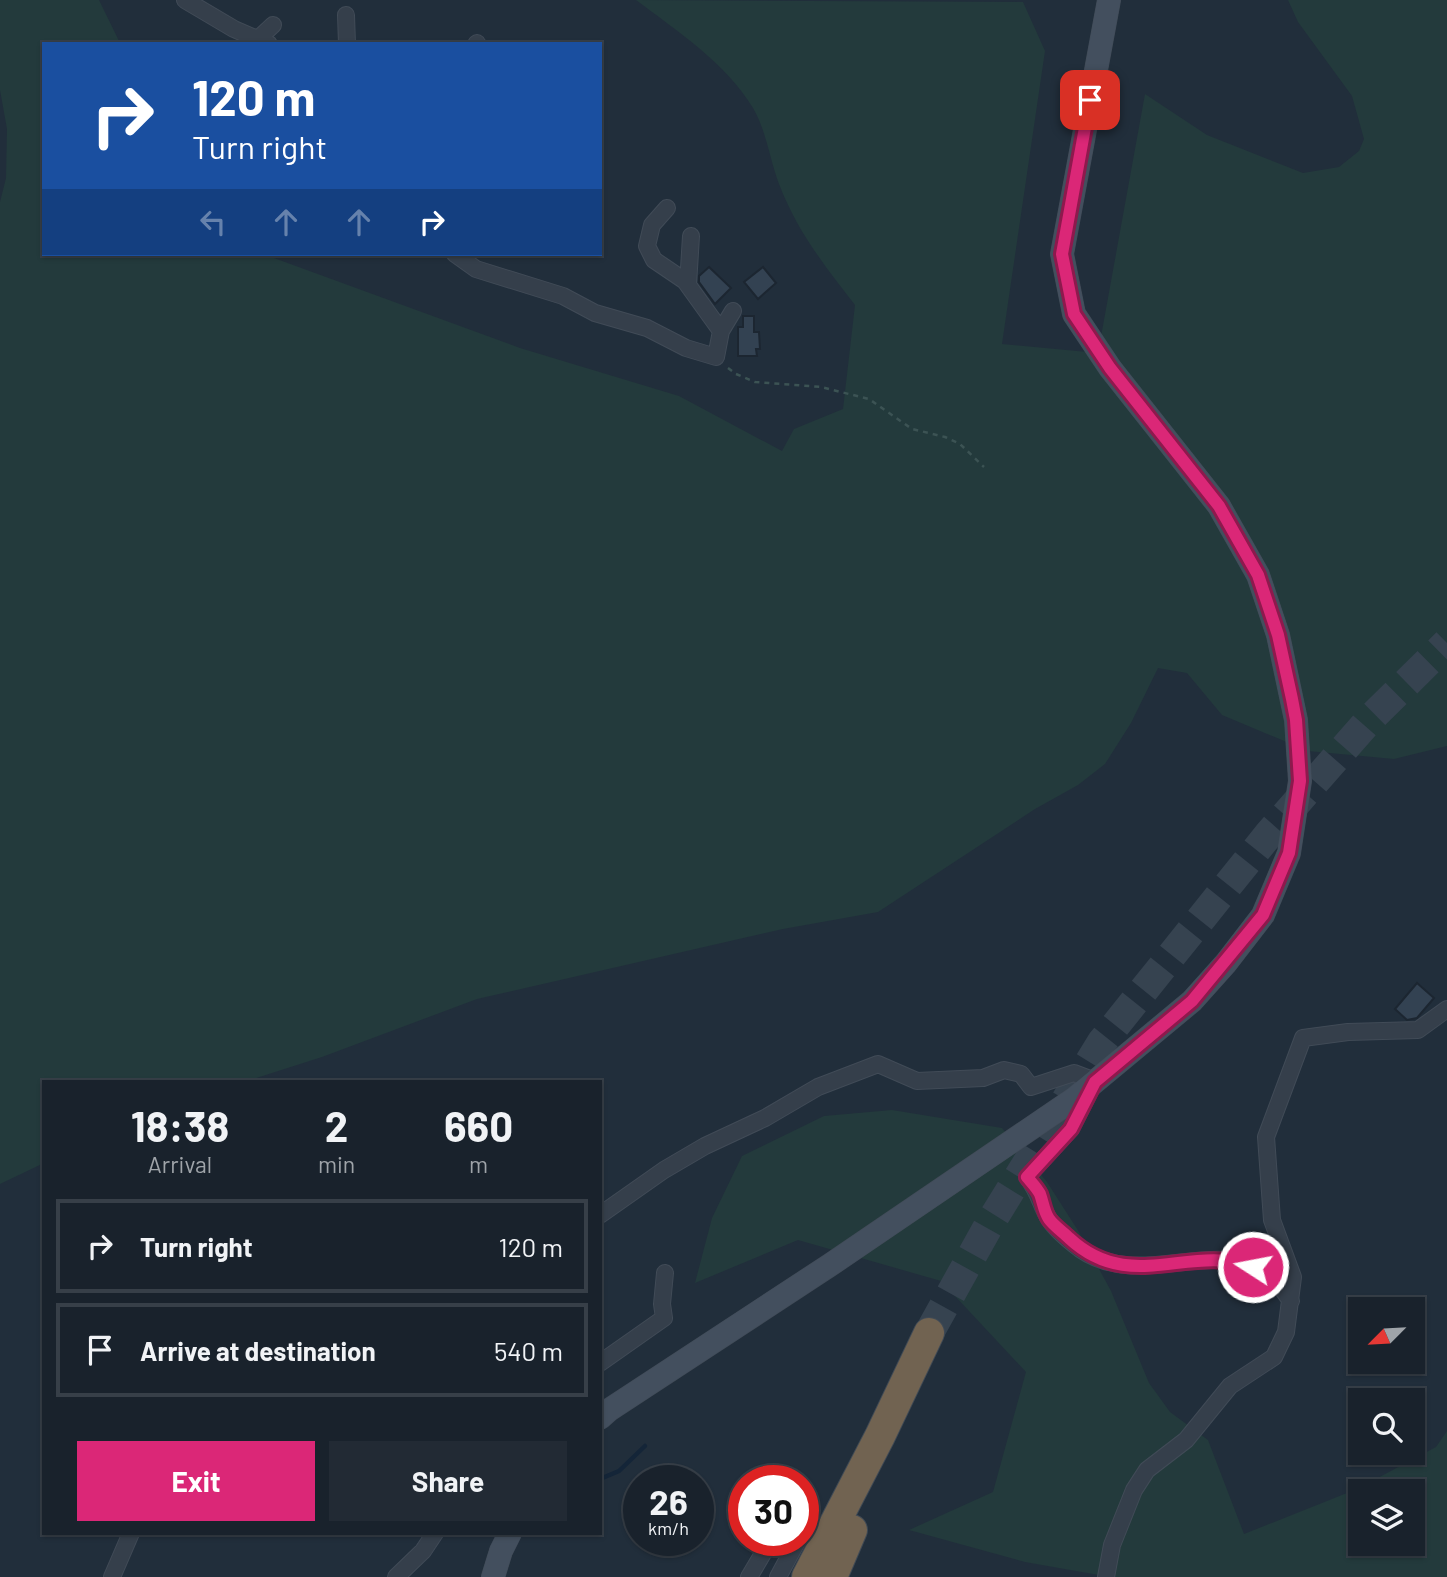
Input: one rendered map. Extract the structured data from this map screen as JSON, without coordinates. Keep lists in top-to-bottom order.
{
  "north": "bottom left",
  "page": {
    "turn": ["120 m", "Turn right"],
    "eta": [
      "18:38",
      "Arrival",
      "2",
      "min",
      "660",
      "m"
    ],
    "list": [
      {
        "name": "Turn right",
        "value": "120 m"
      },
      {
        "name": "Arrive at destination",
        "value": "540 m"
      }
    ],
    "buttons": ["Exit", "Share"],
    "speed": "26 km/h",
    "limit": "30"
  }
}
